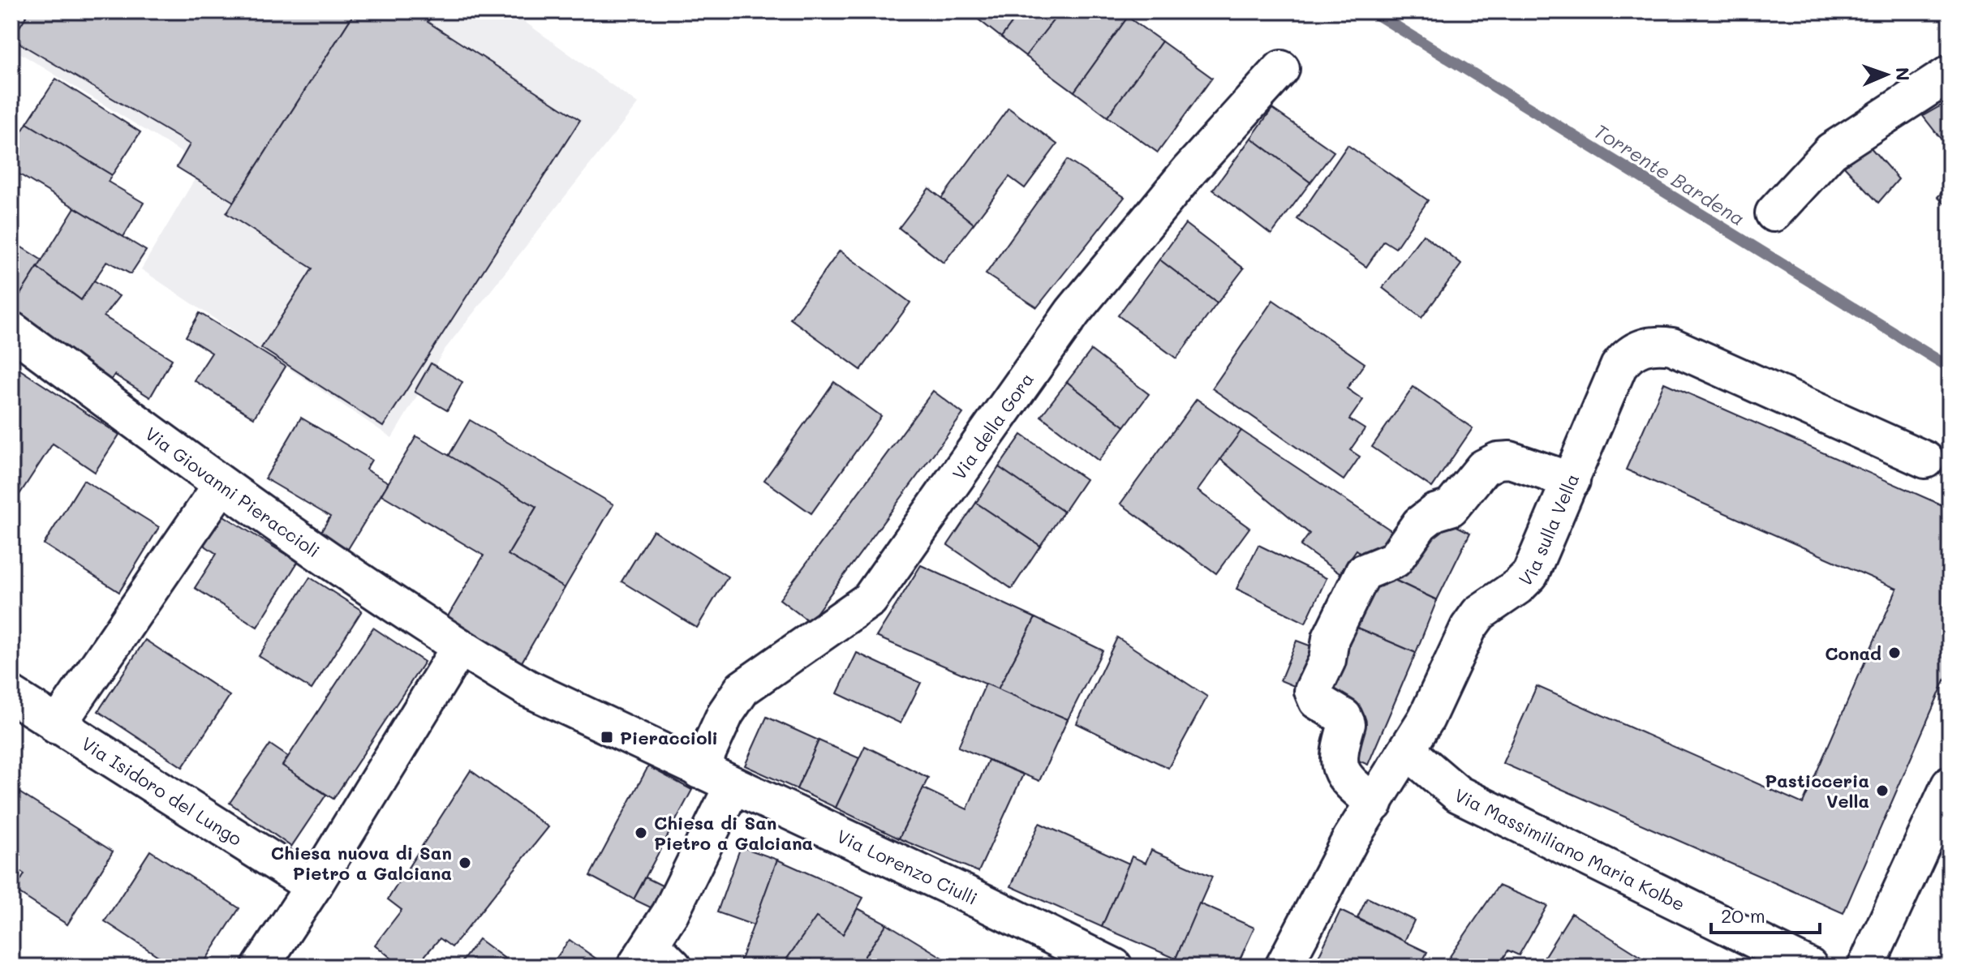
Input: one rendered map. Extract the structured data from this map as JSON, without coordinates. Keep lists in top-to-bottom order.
{
  "streets": {
    "street": [
      "Via della Gora",
      "Via Giovanni Pieraccioli",
      "Via sulla Vella",
      "Via Isidoro del Lungo",
      "Via Massimiliano Maria Kolbe",
      "Via Lorenzo Ciulli"
    ]
  },
  "crossings": [
    ["Via della Gora", "Via Giovanni Pieraccioli"],
    ["Via della Gora", "Via Lorenzo Ciulli"],
    ["Via Giovanni Pieraccioli", "Via Lorenzo Ciulli"],
    ["Via sulla Vella", "Via Massimiliano Maria Kolbe"]
  ],
  "water": ["Torrente Bardena"],
  "places": {
    "other": [
      "Conad",
      "Pasticceria Vella",
      "Chiesa di San Pietro a Galciana",
      "Chiesa nuova di San Pietro a Galciana"
    ],
    "transit": ["Pieraccioli"]
  },
  "scale_bar": "20 m",
  "north": "right"
}
